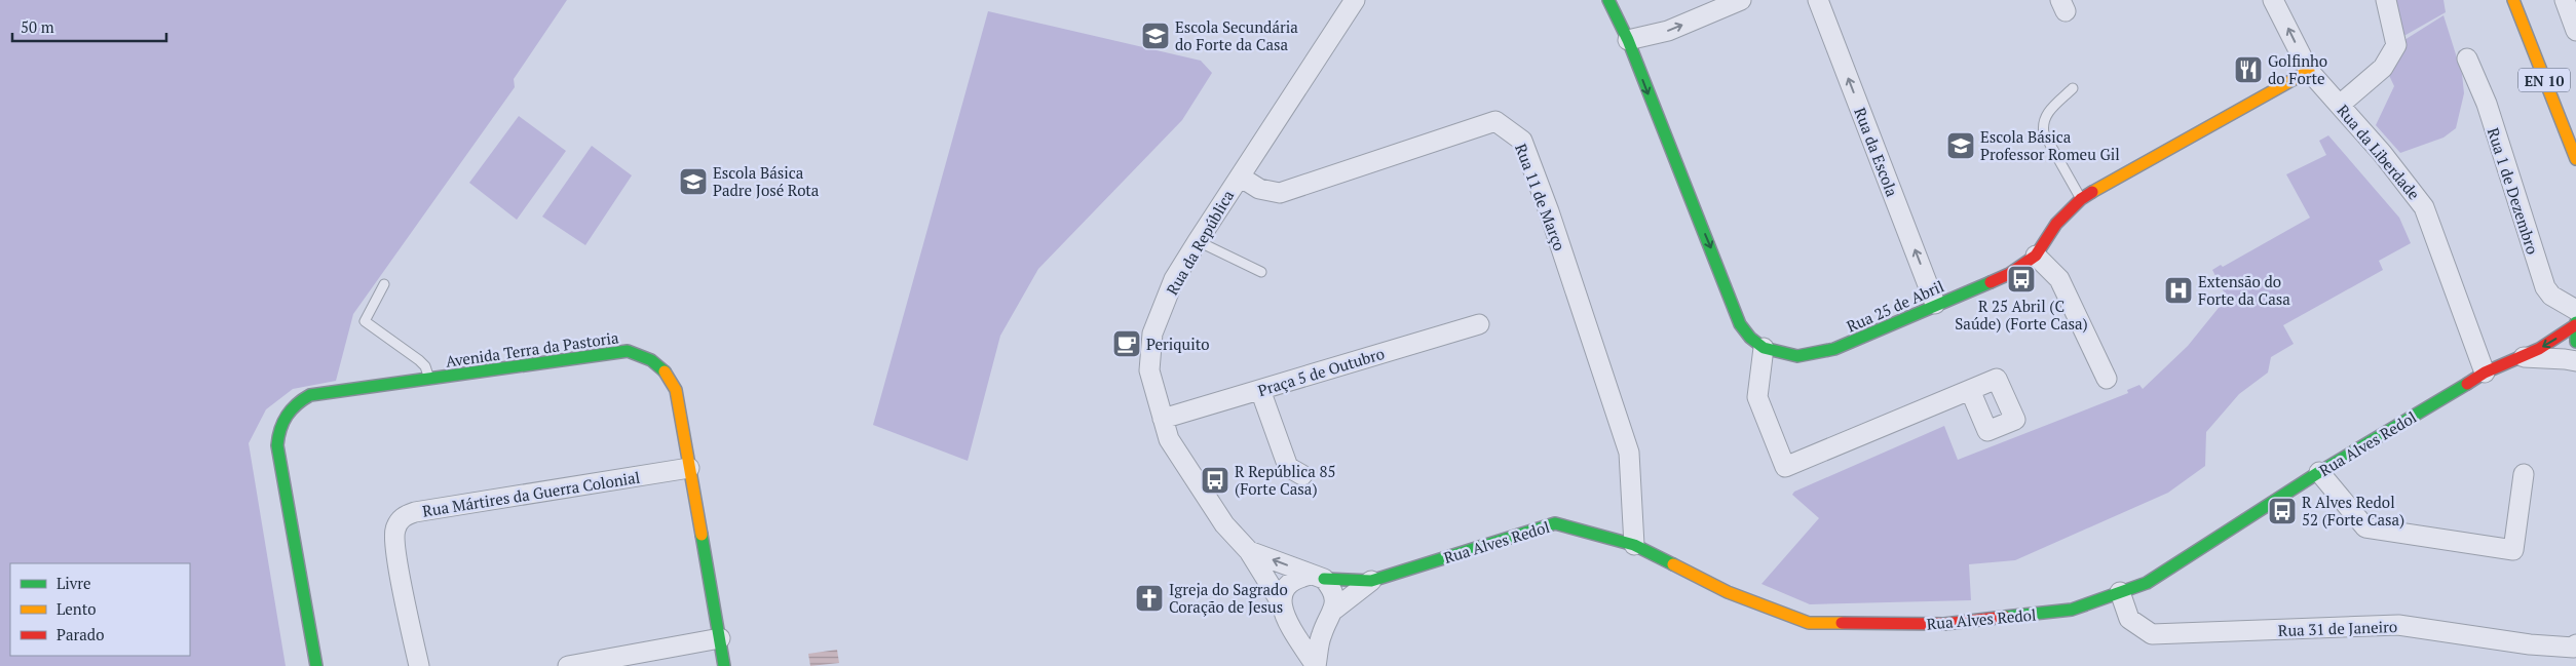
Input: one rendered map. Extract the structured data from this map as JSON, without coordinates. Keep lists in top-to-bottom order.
{
  "streets": {
    "street": [
      "EN 10",
      "Rua da Escola",
      "Rua da Liberdade",
      "Rua 1 de Dezembro",
      "Rua 11 de Março",
      "Rua da República",
      "Rua 25 de Abril",
      "Avenida Terra da Pastoria",
      "Praça 5 de Outubro",
      "Rua Alves Redol",
      "Rua Mártires da Guerra Colonial",
      "Rua 31 de Janeiro"
    ]
  },
  "crossings": [
    ["Rua da Escola", "Rua 25 de Abril"],
    ["Rua da Liberdade", "Rua 25 de Abril"],
    ["Rua da Liberdade", "Rua Alves Redol"],
    ["Rua 1 de Dezembro", "Rua Alves Redol"],
    ["Rua 11 de Março", "Rua da República"],
    ["Rua 11 de Março", "Rua Alves Redol"],
    ["Rua da República", "Praça 5 de Outubro"],
    ["Rua da República", "Rua Alves Redol"],
    ["Avenida Terra da Pastoria", "Rua Mártires da Guerra Colonial"],
    ["Rua Alves Redol", "Rua 31 de Janeiro"]
  ],
  "one_way": ["Rua da Escola"],
  "places": {
    "school or university": ["Escola Secundária do Forte da Casa", "Escola Básica Professor Romeu Gil", "Escola Básica Padre José Rota"],
    "restaurant": ["Golfinho do Forte"],
    "bus stop": ["R 25 Abril (C Saúde) (Forte Casa)", "R República 85 (Forte Casa)", "R Alves Redol 52 (Forte Casa)"],
    "hospital": ["Extensão do Forte da Casa"],
    "cafe": ["Periquito"],
    "church": ["Igreja do Sagrado Coração de Jesus"]
  },
  "legend": ["Livre", "Lento", "Parado"],
  "scale_bar": "50 m"
}
